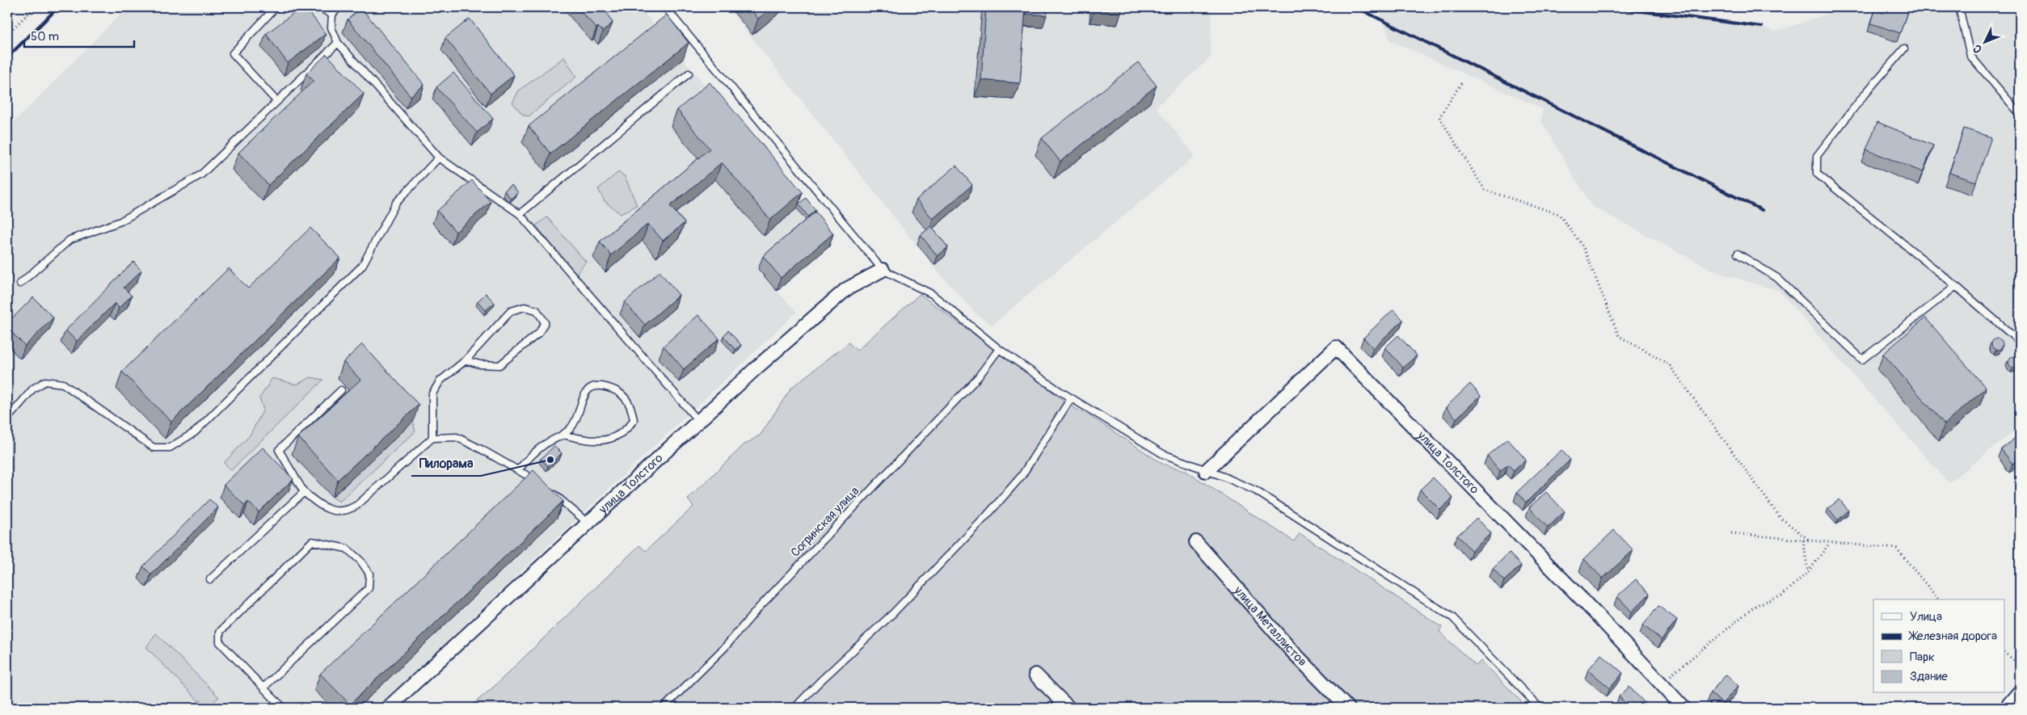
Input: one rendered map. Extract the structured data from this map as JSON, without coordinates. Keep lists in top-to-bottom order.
{
  "streets": {
    "street": ["улица Толстого", "улица Металлистов"],
    "lane": ["Согринская улица"]
  },
  "places": ["Пилорама"],
  "legend": [
    "Улица",
    "Железная дорога",
    "Парк",
    "Здание"
  ],
  "scale_bar": "50 m",
  "north": "bottom left"
}
